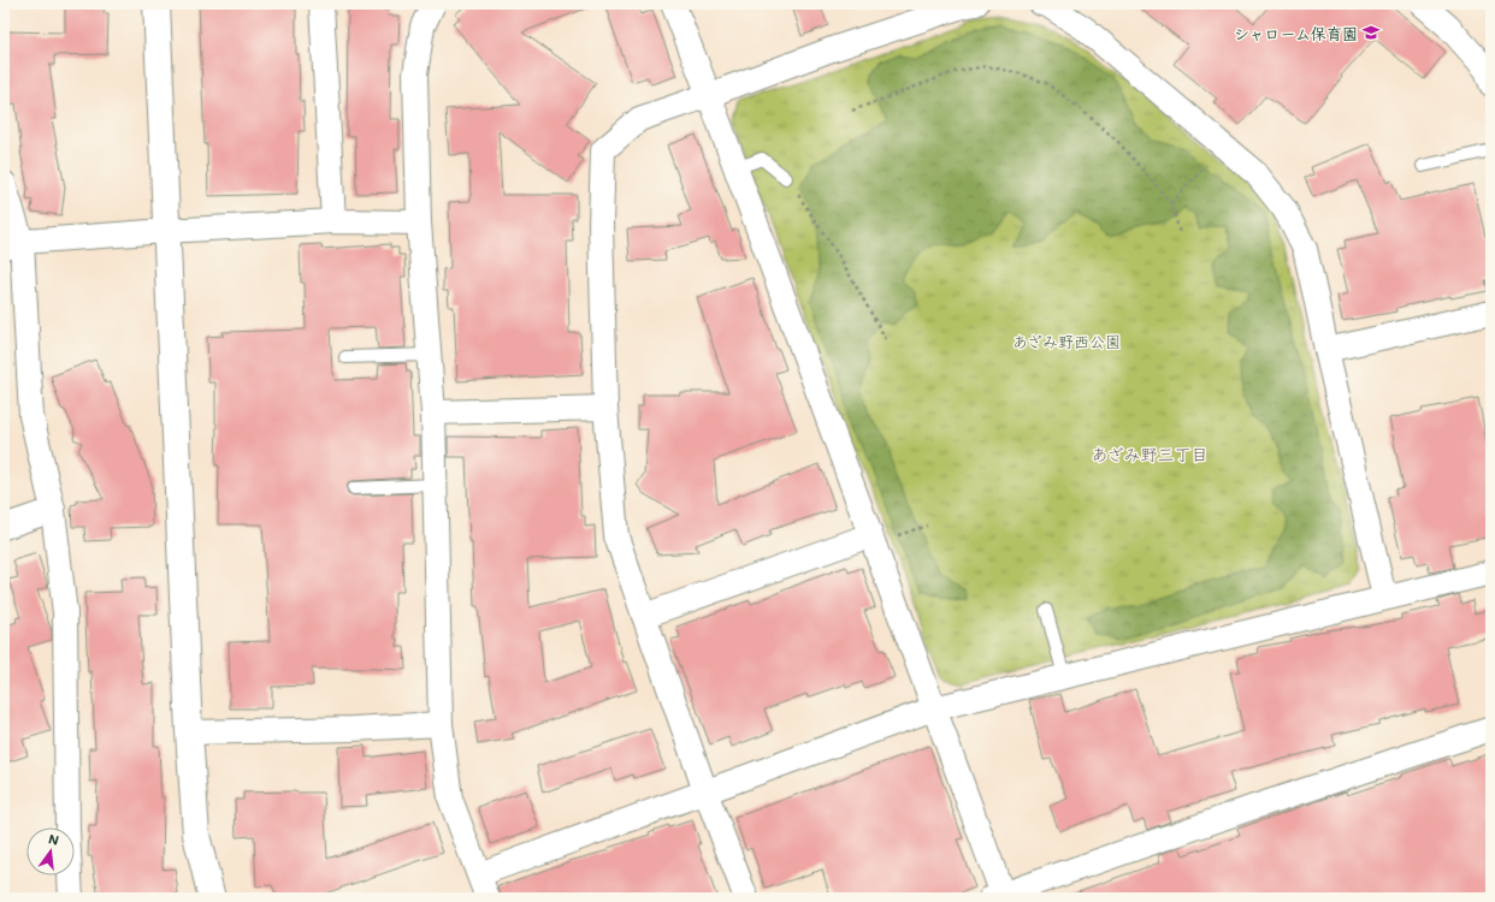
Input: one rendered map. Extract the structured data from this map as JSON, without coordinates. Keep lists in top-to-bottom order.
{
  "districts": ["あざみ野三丁目"],
  "parks": ["あざみ野西公園"],
  "places": {
    "school or university": ["シャローム保育園"]
  },
  "north": "top"
}
